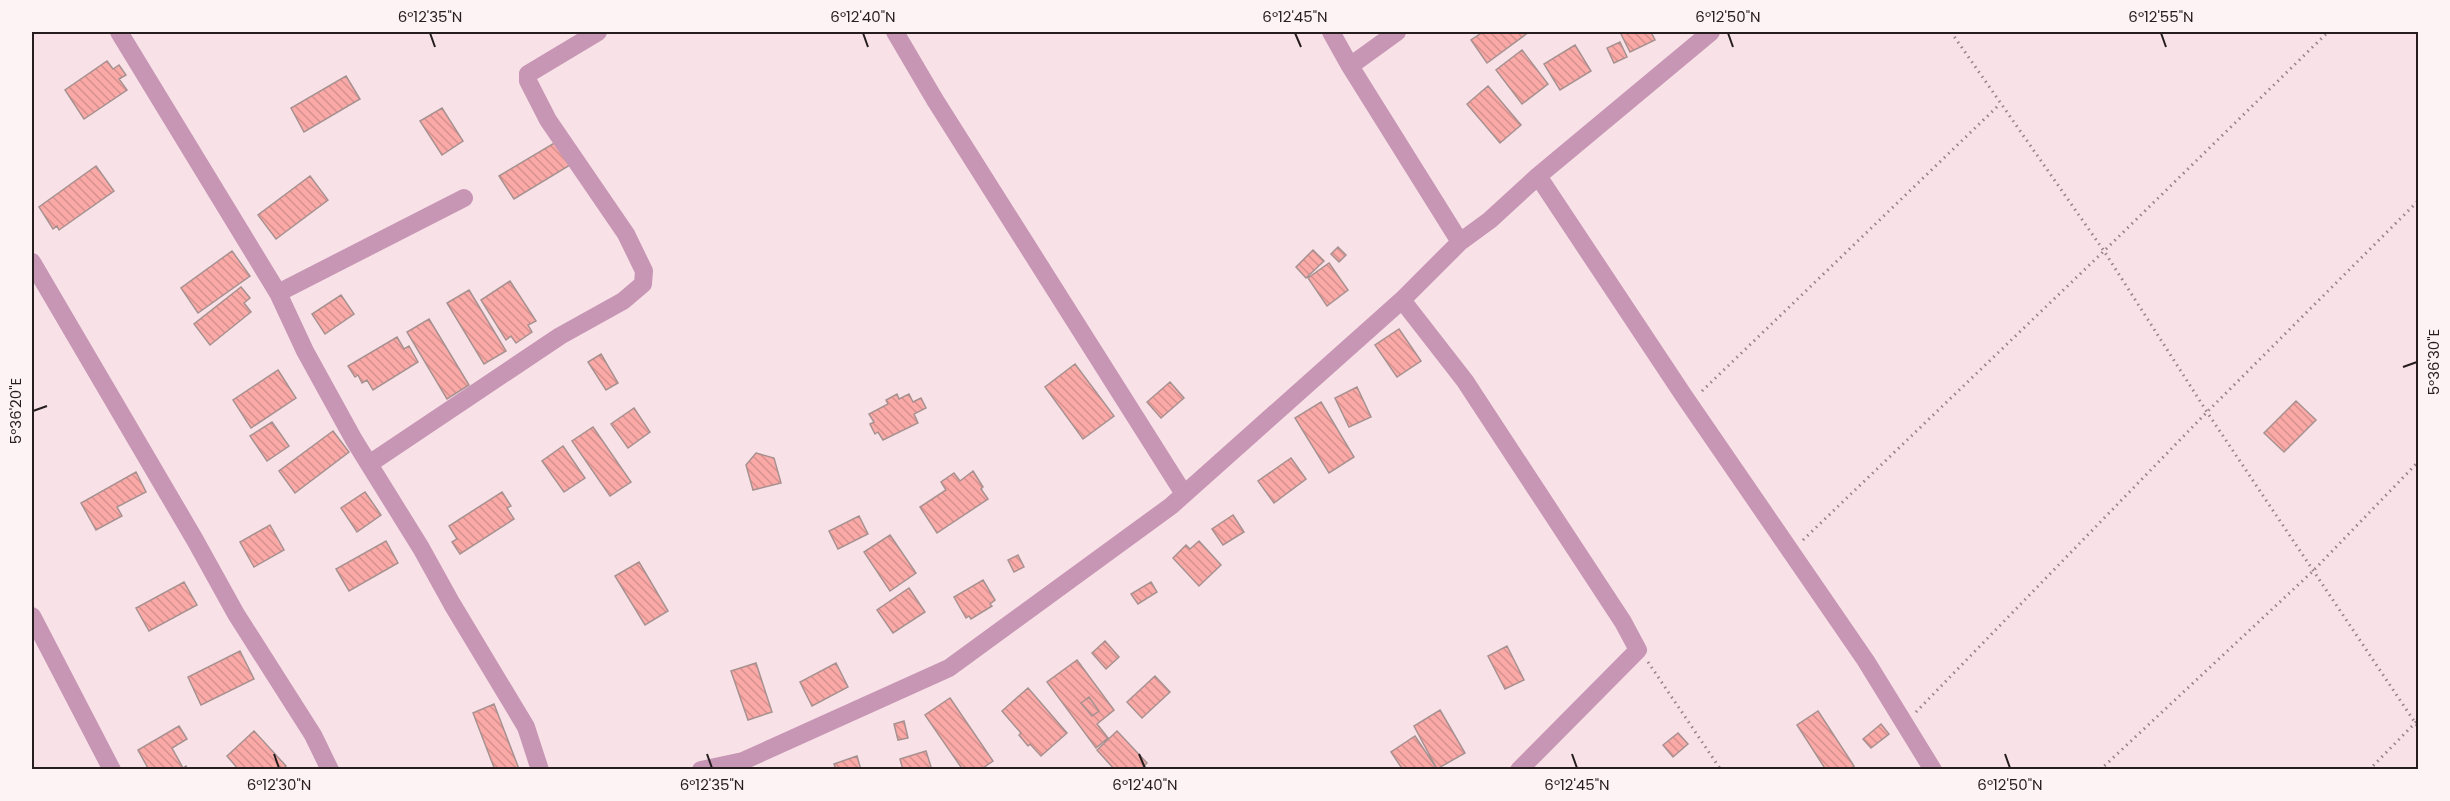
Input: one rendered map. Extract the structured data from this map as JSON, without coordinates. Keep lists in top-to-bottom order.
{
  "coordinates": [
    "6°12'35\"N",
    "6°12'40\"N",
    "6°12'45\"N",
    "6°12'50\"N",
    "6°12'55\"N",
    "5°36'30\"E",
    "5°36'20\"E",
    "6°12'30\"N"
  ]
}
